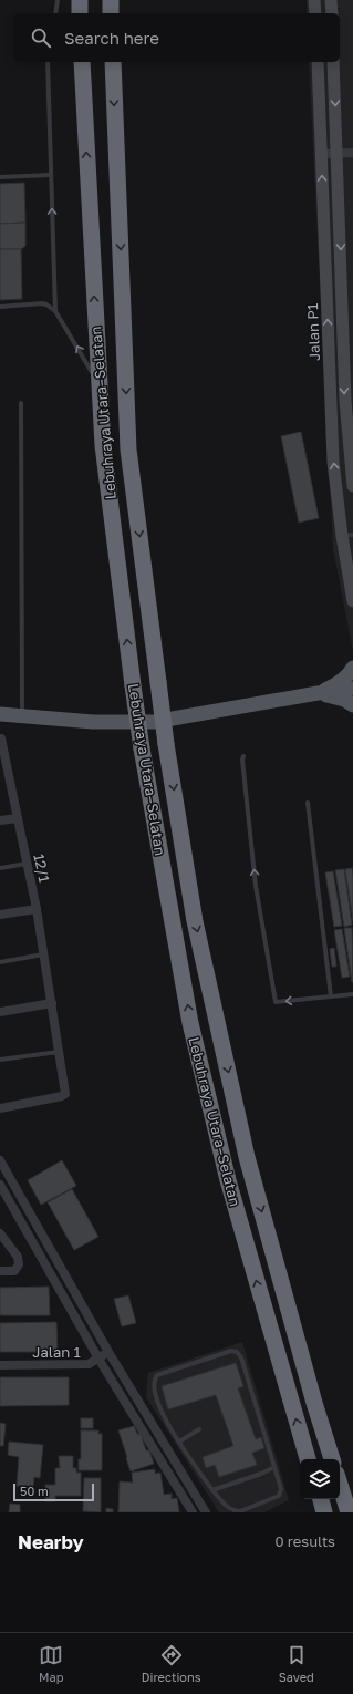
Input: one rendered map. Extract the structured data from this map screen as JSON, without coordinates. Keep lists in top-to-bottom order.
{
  "streets": {
    "highway": ["Lebuhraya Utara–Selatan"],
    "main road": ["Jalan P1"],
    "street": ["12/1", "Jalan 1"]
  },
  "scale_bar": "50 m",
  "page": {
    "search": "Search here",
    "scale": "50 m",
    "heading": ["Nearby", "0 results"],
    "nav": ["Map", "Directions", "Saved"]
  }
}
